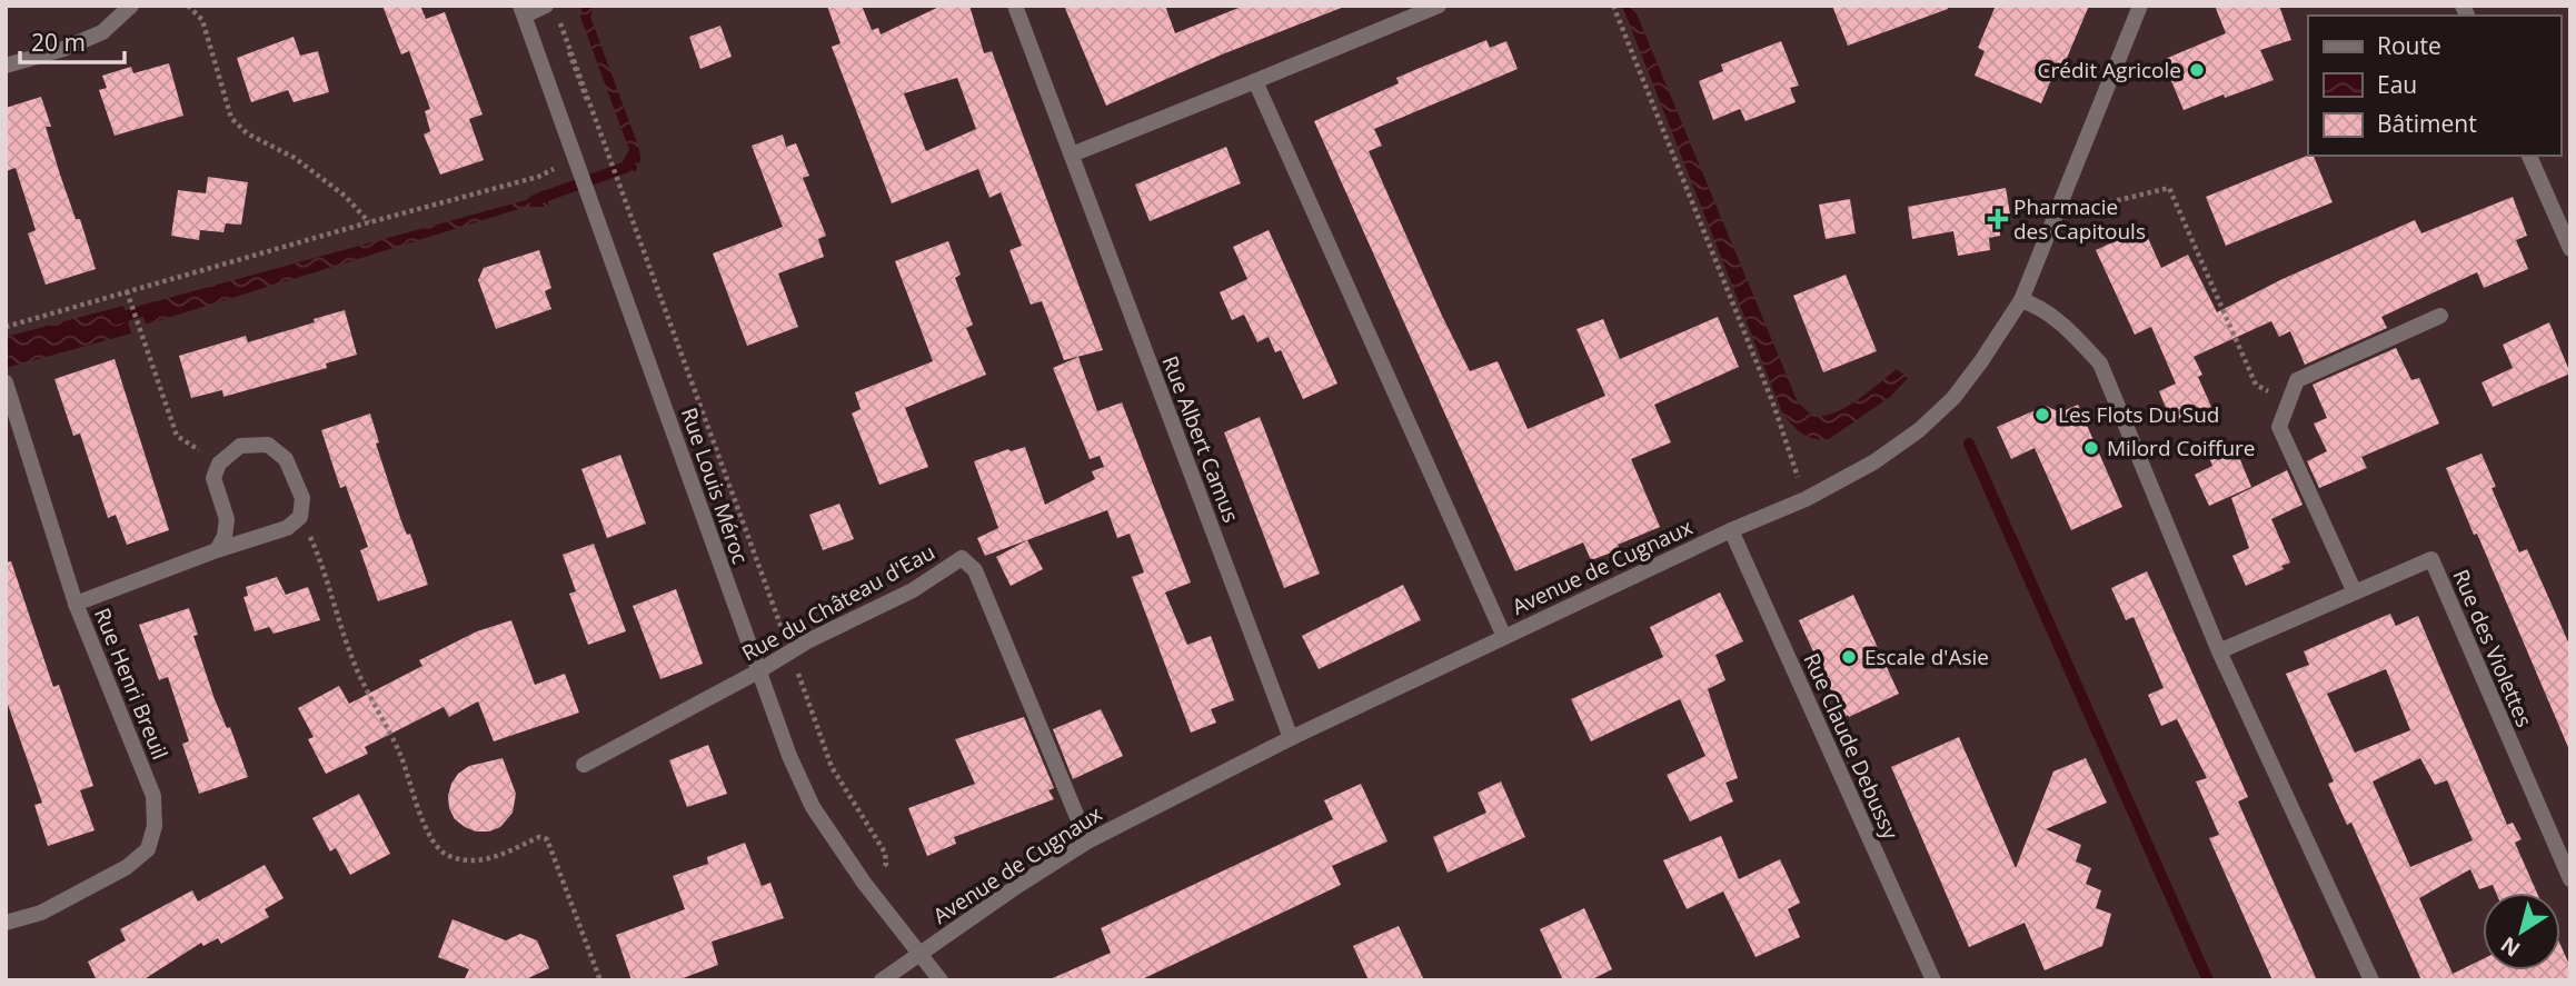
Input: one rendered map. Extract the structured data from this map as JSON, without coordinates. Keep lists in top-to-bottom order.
{
  "streets": {
    "street": [
      "Rue Albert Camus",
      "Rue Louis Méroc",
      "Avenue de Cugnaux",
      "Rue du Château d'Eau",
      "Rue des Violettes",
      "Rue Henri Breuil",
      "Rue Claude Debussy"
    ]
  },
  "crossings": [
    ["Rue Albert Camus", "Avenue de Cugnaux"],
    ["Rue Louis Méroc", "Avenue de Cugnaux"],
    ["Rue Louis Méroc", "Rue du Château d'Eau"],
    ["Avenue de Cugnaux", "Rue du Château d'Eau"],
    ["Avenue de Cugnaux", "Rue Claude Debussy"]
  ],
  "places": {
    "other": [
      "Crédit Agricole",
      "Les Flots Du Sud",
      "Milord Coiffure",
      "Escale d'Asie"
    ],
    "health": ["Pharmacie des Capitouls"]
  },
  "legend": ["Route", "Eau", "Bâtiment"],
  "scale_bar": "20 m",
  "north": "bottom left"
}
